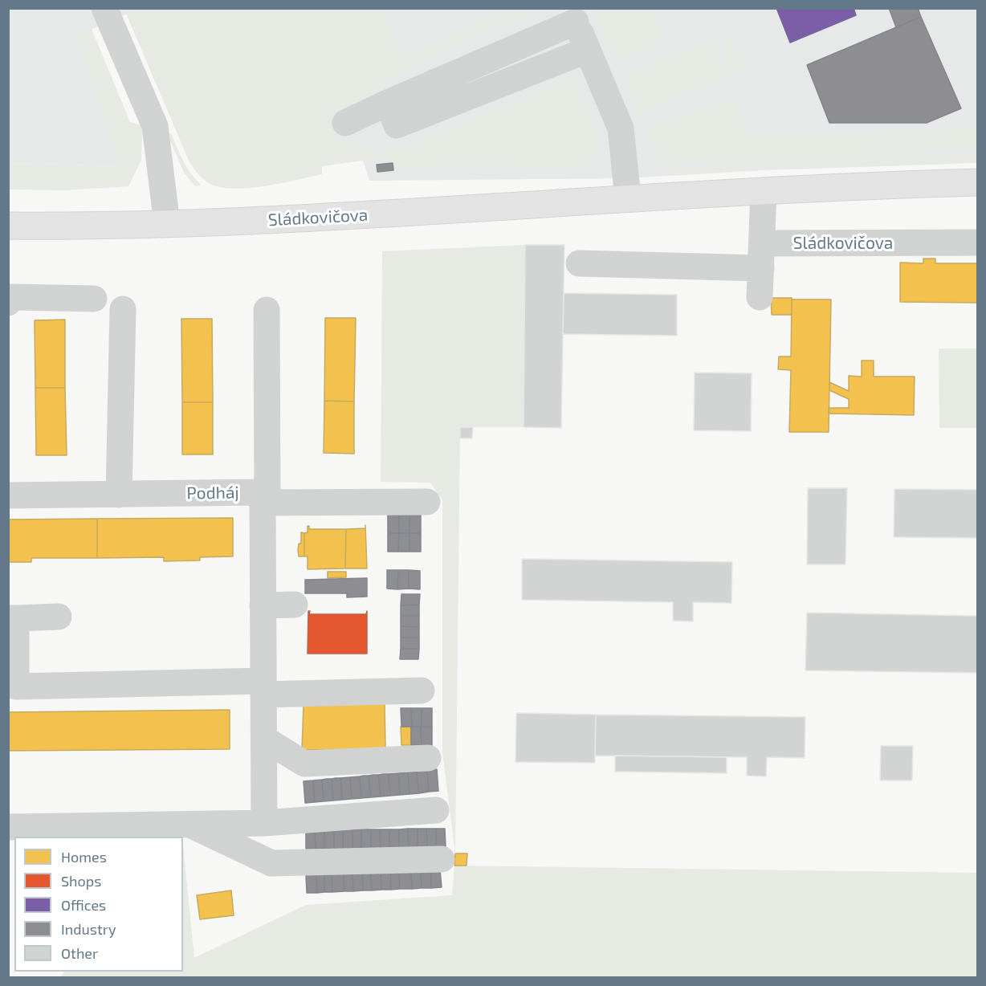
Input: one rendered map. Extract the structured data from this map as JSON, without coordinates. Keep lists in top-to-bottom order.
{
  "streets": {
    "main road": ["Sládkovičova"],
    "street": ["Podháj"]
  },
  "legend": [
    "Homes",
    "Shops",
    "Offices",
    "Industry",
    "Other"
  ]
}
